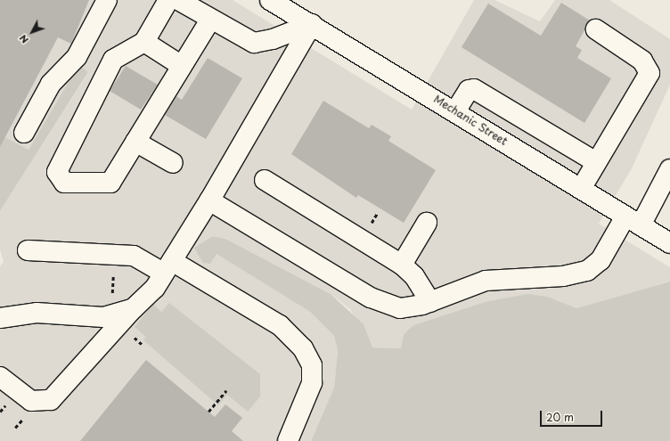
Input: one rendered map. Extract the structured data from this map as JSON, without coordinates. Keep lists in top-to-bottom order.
{
  "streets": {
    "main road": ["Mechanic Street"]
  },
  "scale_bar": "20 m",
  "north": "bottom left"
}
